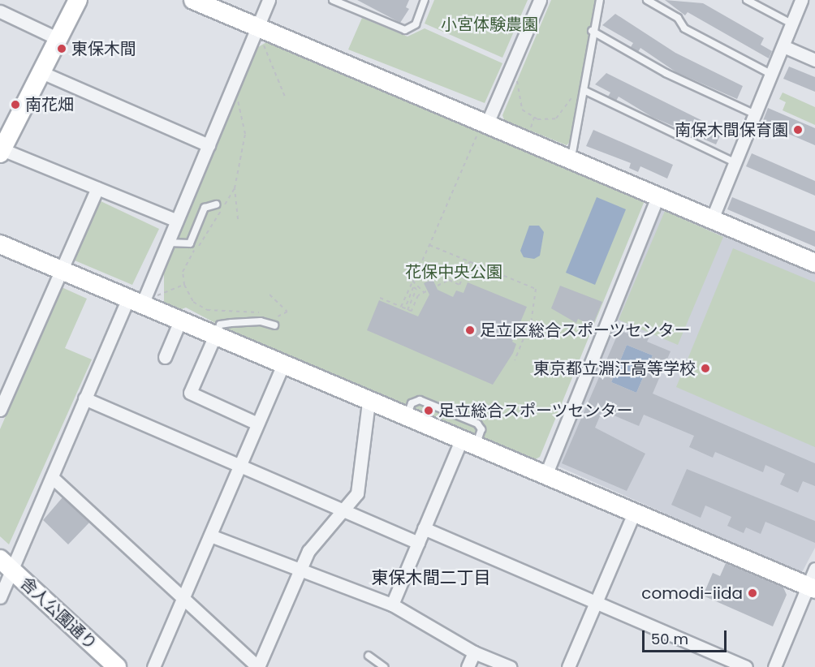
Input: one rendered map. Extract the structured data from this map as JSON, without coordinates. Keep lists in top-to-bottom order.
{
  "streets": {
    "street": ["舎人公園通り"]
  },
  "districts": ["東保木間二丁目"],
  "parks": ["小宮体験農園", "花保中央公園"],
  "places": [
    "東保木間",
    "南花畑",
    "南保木間保育園",
    "足立区総合スポーツセンター",
    "東京都立淵江高等学校",
    "足立総合スポーツセンター",
    "comodi-iida"
  ],
  "scale_bar": "50 m"
}
